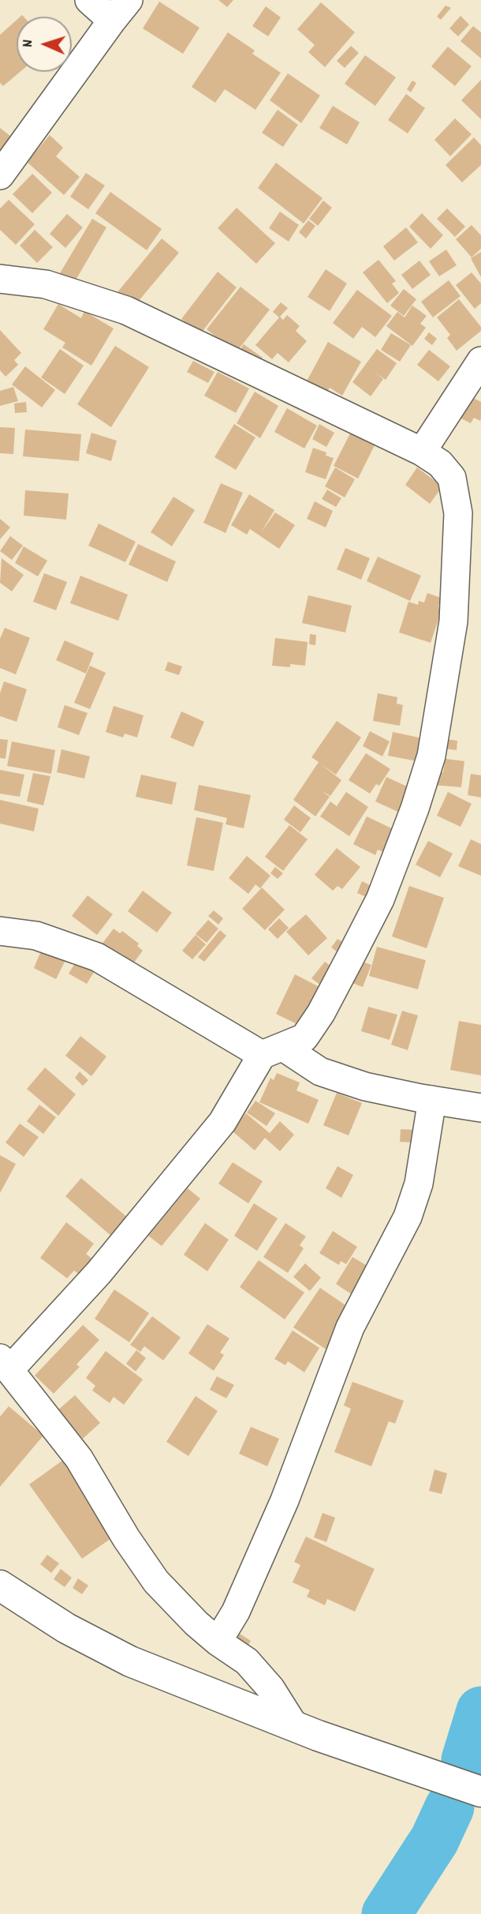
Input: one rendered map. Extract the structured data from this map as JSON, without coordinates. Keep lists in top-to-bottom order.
{
  "north": "left"
}
